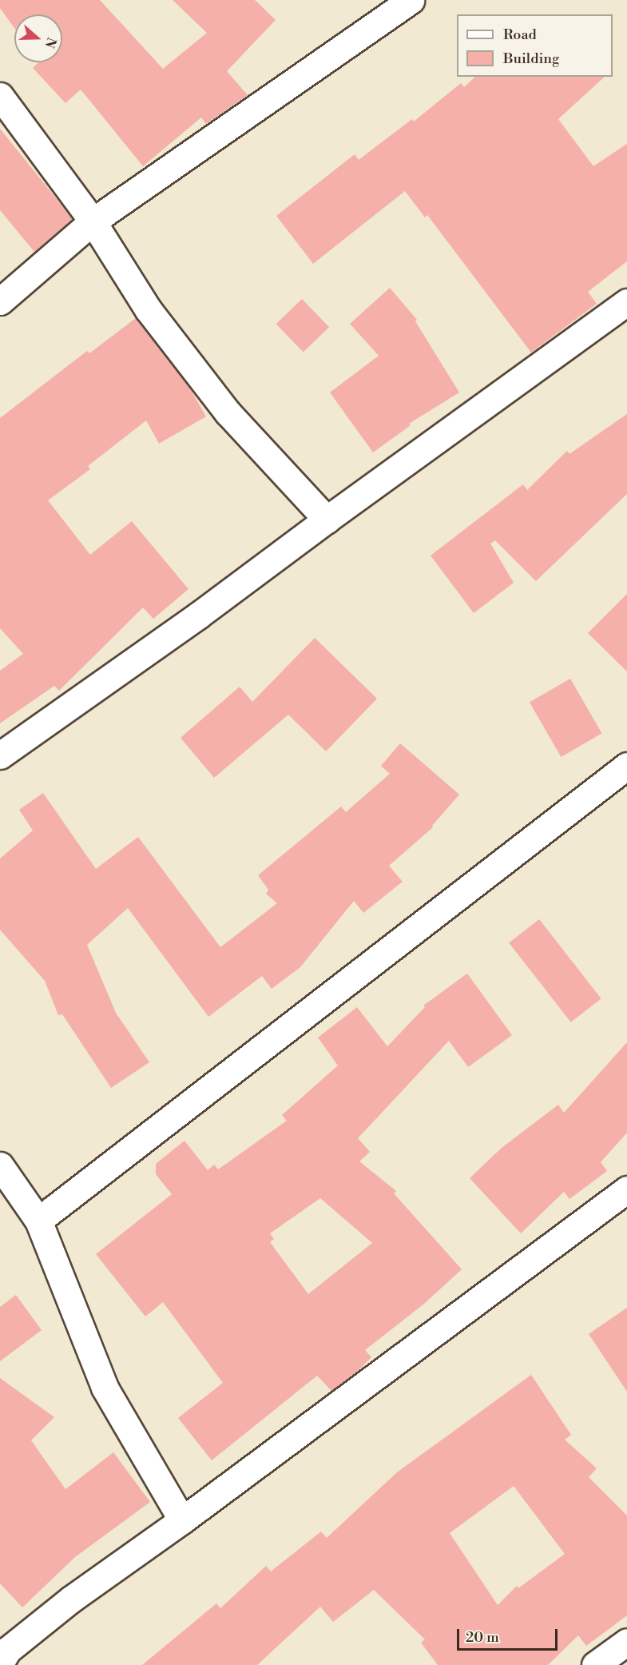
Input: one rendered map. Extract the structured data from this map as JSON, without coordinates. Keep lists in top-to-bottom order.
{
  "legend": ["Road", "Building"],
  "scale_bar": "20 m",
  "north": "right"
}
